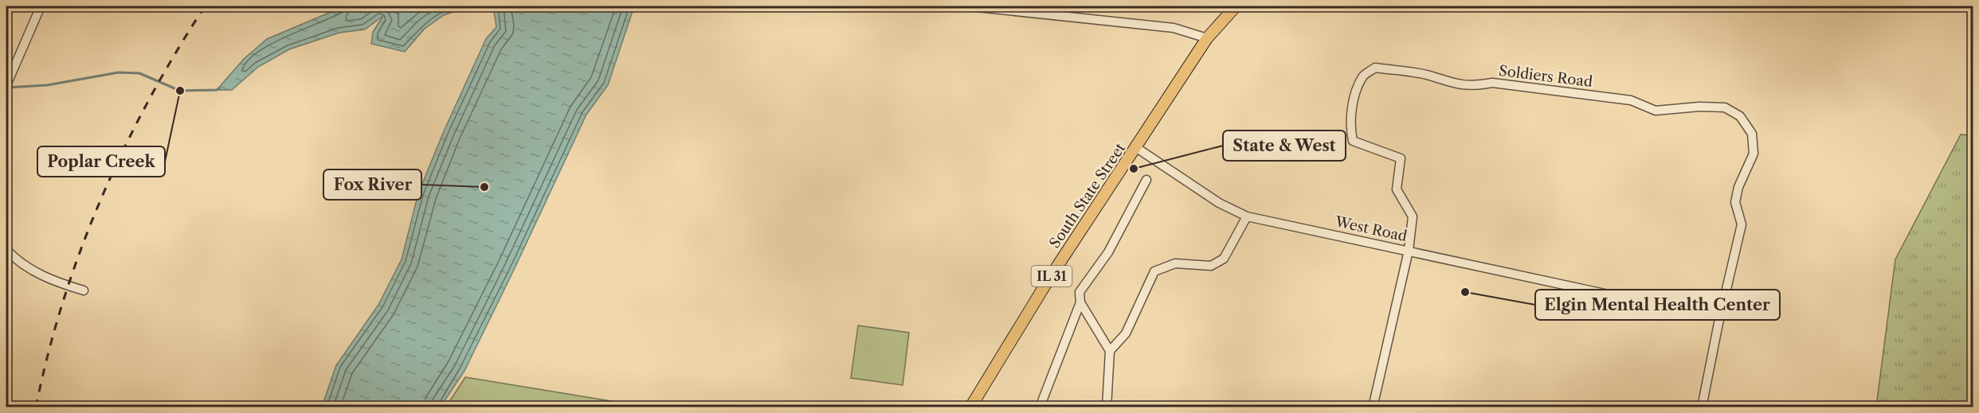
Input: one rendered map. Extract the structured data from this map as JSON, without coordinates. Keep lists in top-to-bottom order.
{
  "streets": {
    "main road": ["South State Street", "IL 31"],
    "street": ["Soldiers Road", "West Road"]
  },
  "crossings": [
    ["Soldiers Road", "West Road"],
    ["South State Street", "West Road"]
  ],
  "places": [
    "Poplar Creek",
    "State & West",
    "Fox River",
    "Elgin Mental Health Center"
  ]
}
